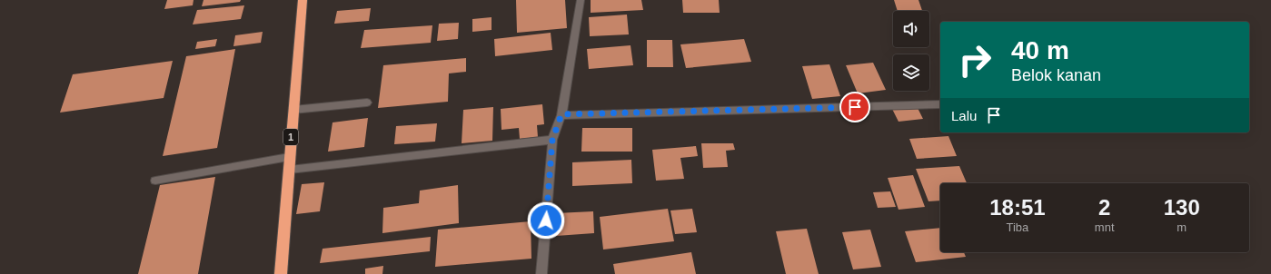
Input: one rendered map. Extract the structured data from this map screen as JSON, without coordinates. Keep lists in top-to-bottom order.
{
  "streets": {
    "highway": ["1"]
  },
  "page": {
    "turn": ["40 m", "Belok kanan"],
    "then": "Lalu",
    "eta": [
      "18:51",
      "Tiba",
      "2",
      "mnt",
      "130",
      "m"
    ]
  }
}
